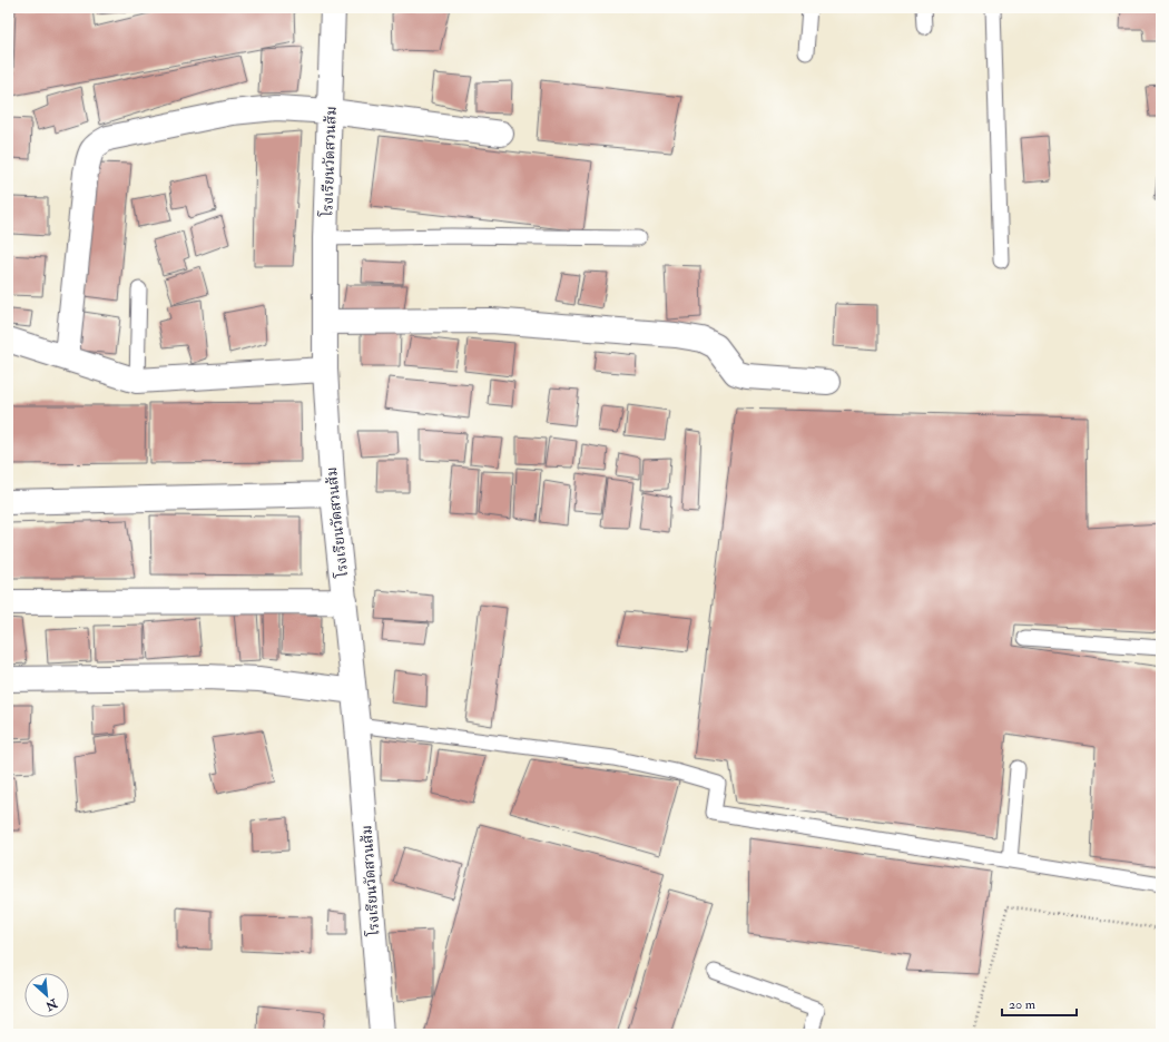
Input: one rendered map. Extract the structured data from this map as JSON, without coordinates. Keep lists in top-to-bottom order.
{
  "streets": {
    "street": ["โรงเรียนวัดสวนส้ม"]
  },
  "scale_bar": "20 m",
  "north": "bottom right"
}
